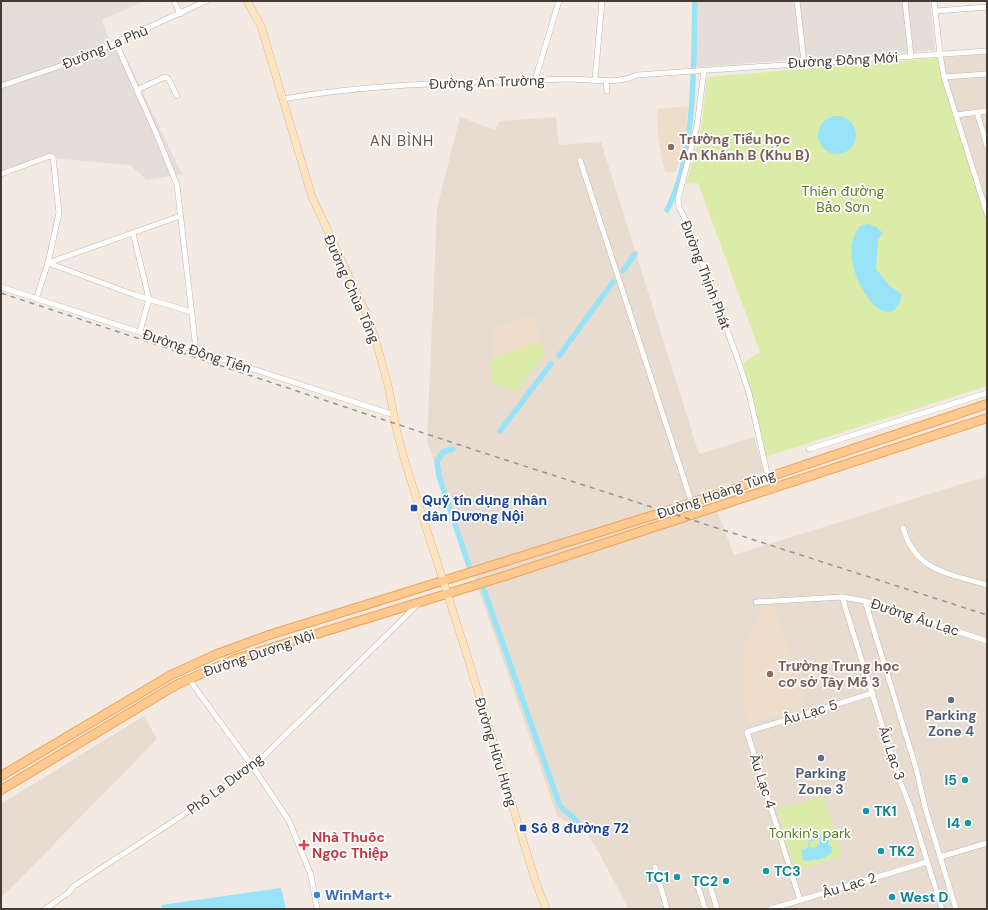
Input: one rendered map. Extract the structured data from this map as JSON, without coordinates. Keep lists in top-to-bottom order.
{
  "streets": {
    "main road": [
      "Đường Chùa Tổng",
      "Đường Hoàng Tùng",
      "Đường Dương Nội",
      "Đường Hữu Hưng"
    ],
    "street": [
      "Đường La Phù",
      "Đường Đồng Mới",
      "Đường An Trường",
      "Đường Thịnh Phát",
      "Đường Đồng Tiến",
      "Đường Âu Lạc",
      "Âu Lạc 5",
      "Âu Lạc 3",
      "Âu Lạc 4",
      "Phố La Dương",
      "Âu Lạc 2"
    ]
  },
  "crossings": [
    ["Đường Đồng Mới", "Đường An Trường"],
    ["Đường Đồng Mới", "Đường Thịnh Phát"],
    ["Đường An Trường", "Đường Chùa Tổng"],
    ["Đường Thịnh Phát", "Đường Hoàng Tùng"],
    ["Đường Chùa Tổng", "Đường Đồng Tiến"],
    ["Đường Chùa Tổng", "Đường Hoàng Tùng"],
    ["Đường Chùa Tổng", "Đường Dương Nội"],
    ["Đường Chùa Tổng", "Đường Hữu Hưng"],
    ["Đường Hoàng Tùng", "Đường Dương Nội"],
    ["Đường Hoàng Tùng", "Đường Hữu Hưng"],
    ["Đường Âu Lạc", "Âu Lạc 3"],
    ["Đường Dương Nội", "Đường Hữu Hưng"],
    ["Đường Dương Nội", "Phố La Dương"],
    ["Âu Lạc 5", "Âu Lạc 3"],
    ["Âu Lạc 5", "Âu Lạc 4"],
    ["Âu Lạc 3", "Âu Lạc 2"],
    ["Âu Lạc 4", "Âu Lạc 2"]
  ],
  "districts": ["AN BÌNH"],
  "parks": ["Thiên đường Bảo Sơn", "Tonkin's park"],
  "places": {
    "other": [
      "Trường Tiểu học An Khánh B (Khu B)",
      "Trường Trung học cơ sở Tây Mỗ 3",
      "Parking Zone 4",
      "Parking Zone 3",
      "I5",
      "TK1",
      "I4",
      "TK2",
      "TC3",
      "TC1",
      "TC2",
      "WinMart+",
      "West D"
    ],
    "transit": ["Quỹ tín dụng nhân dân Dương Nội", "Số 8 đường 72"],
    "health": ["Nhà Thuốc Ngọc Thiệp"]
  }
}
